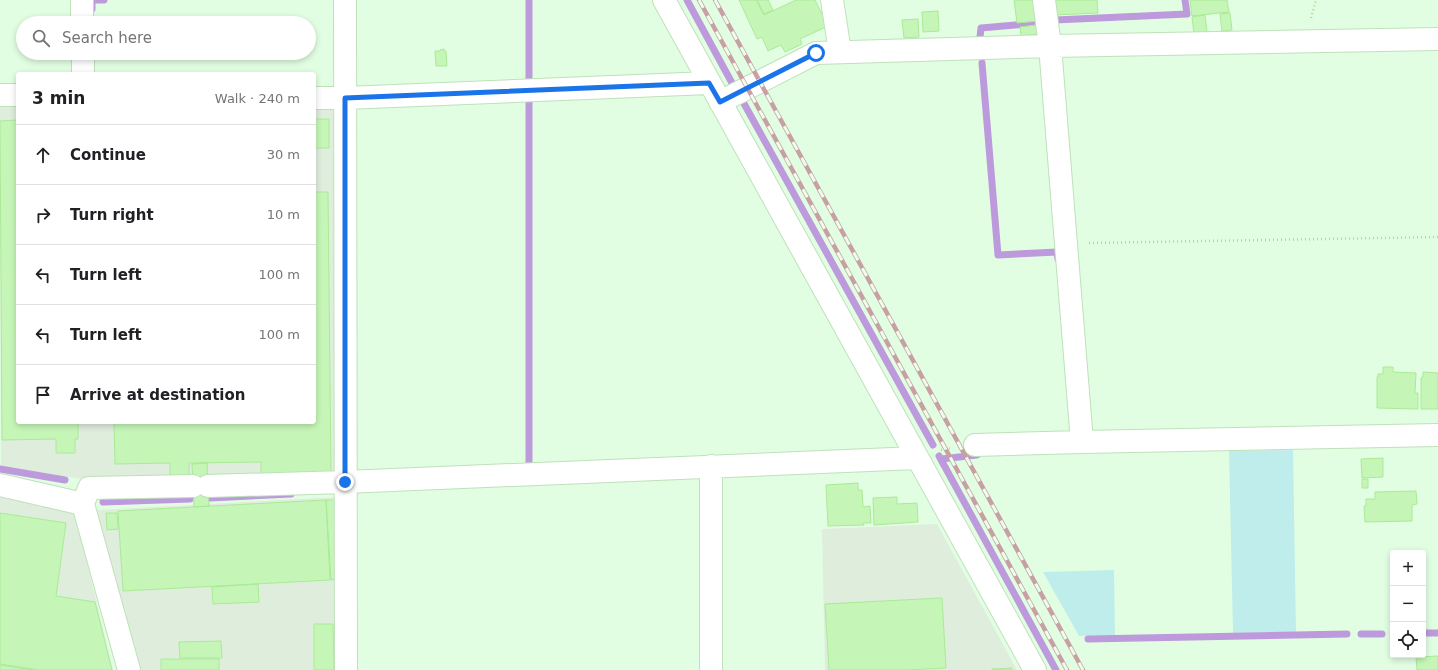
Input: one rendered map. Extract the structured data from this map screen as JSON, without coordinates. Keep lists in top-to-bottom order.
{
  "page": {
    "search": "Search here",
    "heading": ["3 min", "Walk · 240 m"],
    "list": [
      ["Continue", "30 m"],
      ["Turn right", "10 m"],
      ["Turn left", "100 m"],
      ["Turn left", "100 m"],
      "Arrive at destination"
    ],
    "map_buttons": ["+", "−"]
  }
}
